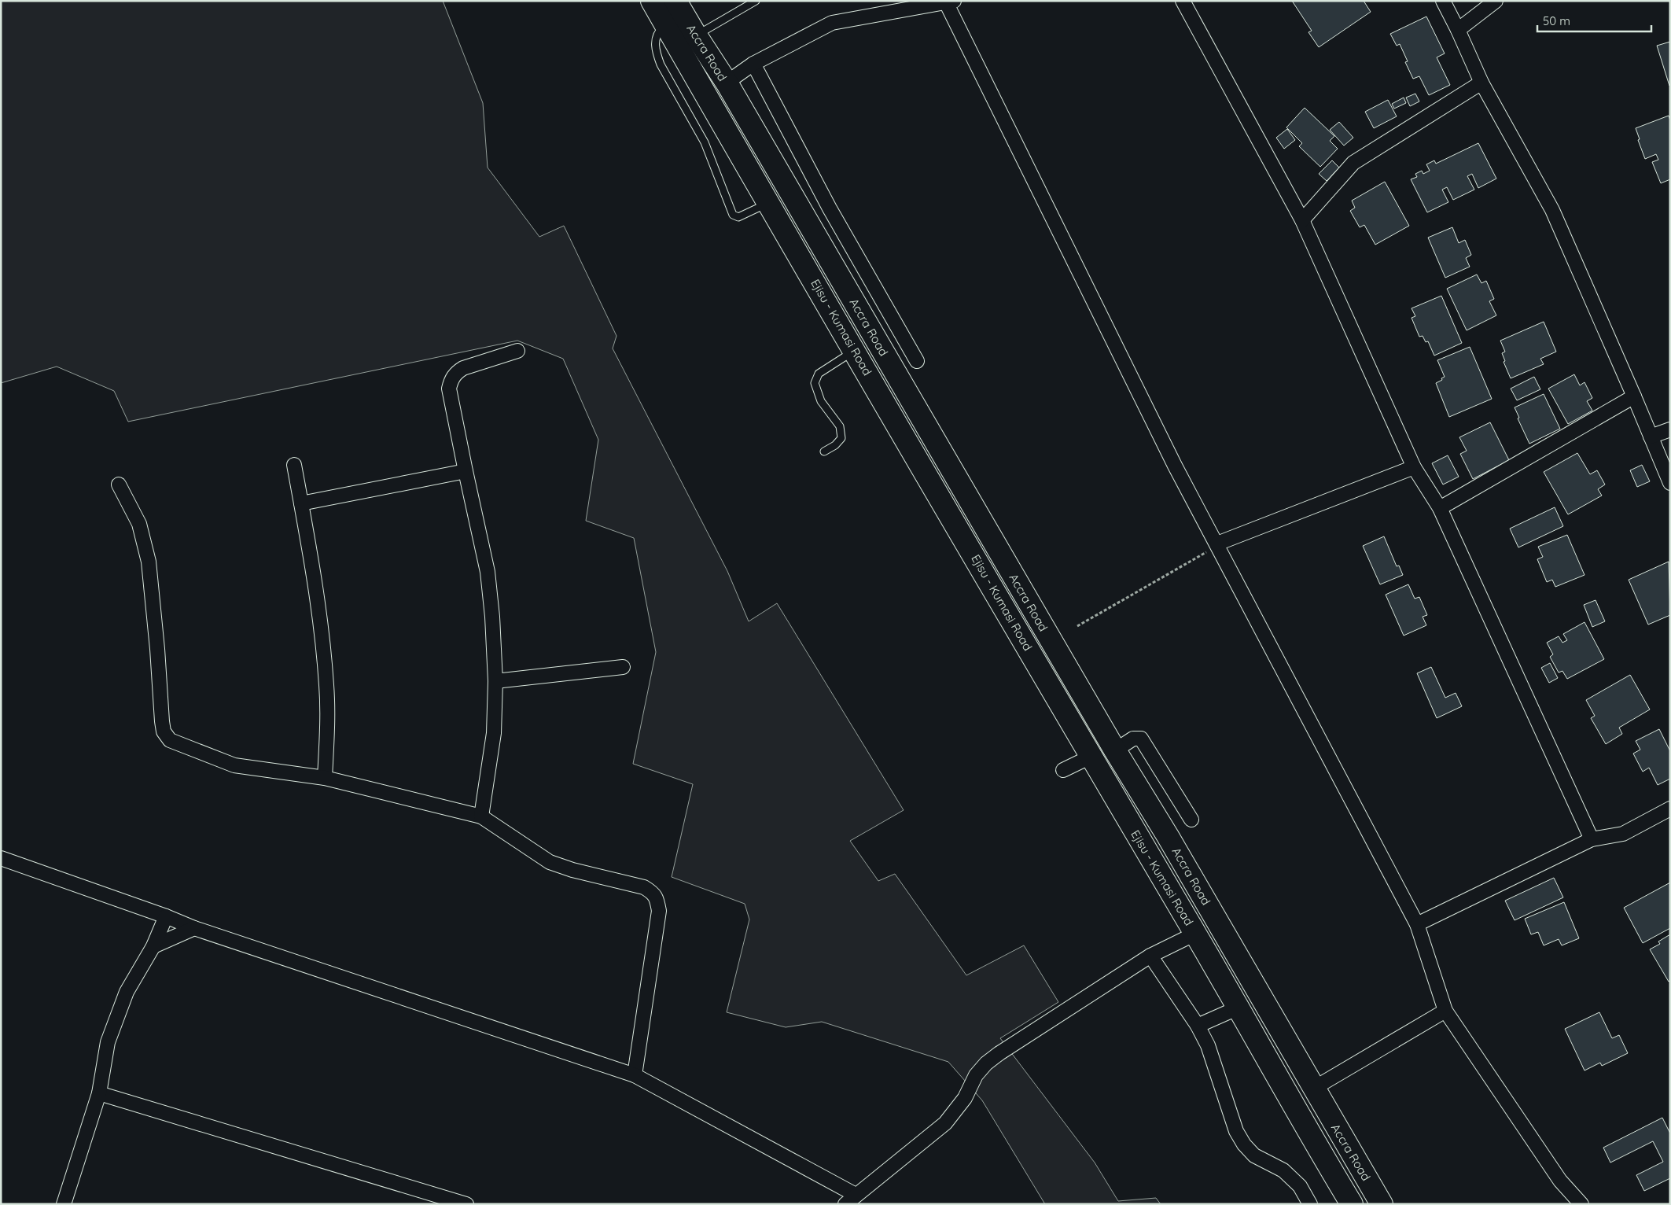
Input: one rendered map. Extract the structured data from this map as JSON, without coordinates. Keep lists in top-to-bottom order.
{
  "streets": {
    "highway": ["Accra Road", "Ejisu - Kumasi Road"]
  },
  "scale_bar": "50 m"
}
